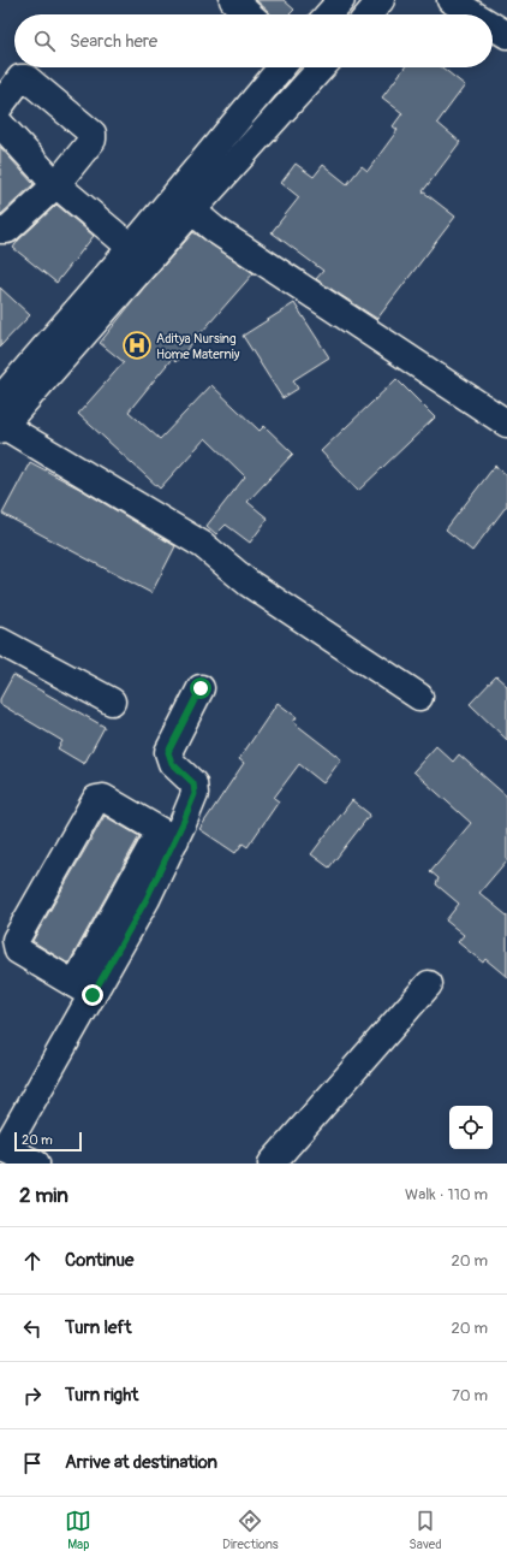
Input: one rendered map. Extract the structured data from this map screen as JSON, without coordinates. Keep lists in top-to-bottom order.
{
  "places": {
    "hospital": ["Aditya Nursing Home Materniy"]
  },
  "scale_bar": "20 m",
  "page": {
    "search": "Search here",
    "scale": "20 m",
    "heading": ["2 min", "Walk · 110 m"],
    "list": [
      ["Continue", "20 m"],
      ["Turn left", "20 m"],
      ["Turn right", "70 m"],
      "Arrive at destination"
    ],
    "nav": ["Map", "Directions", "Saved"]
  }
}
